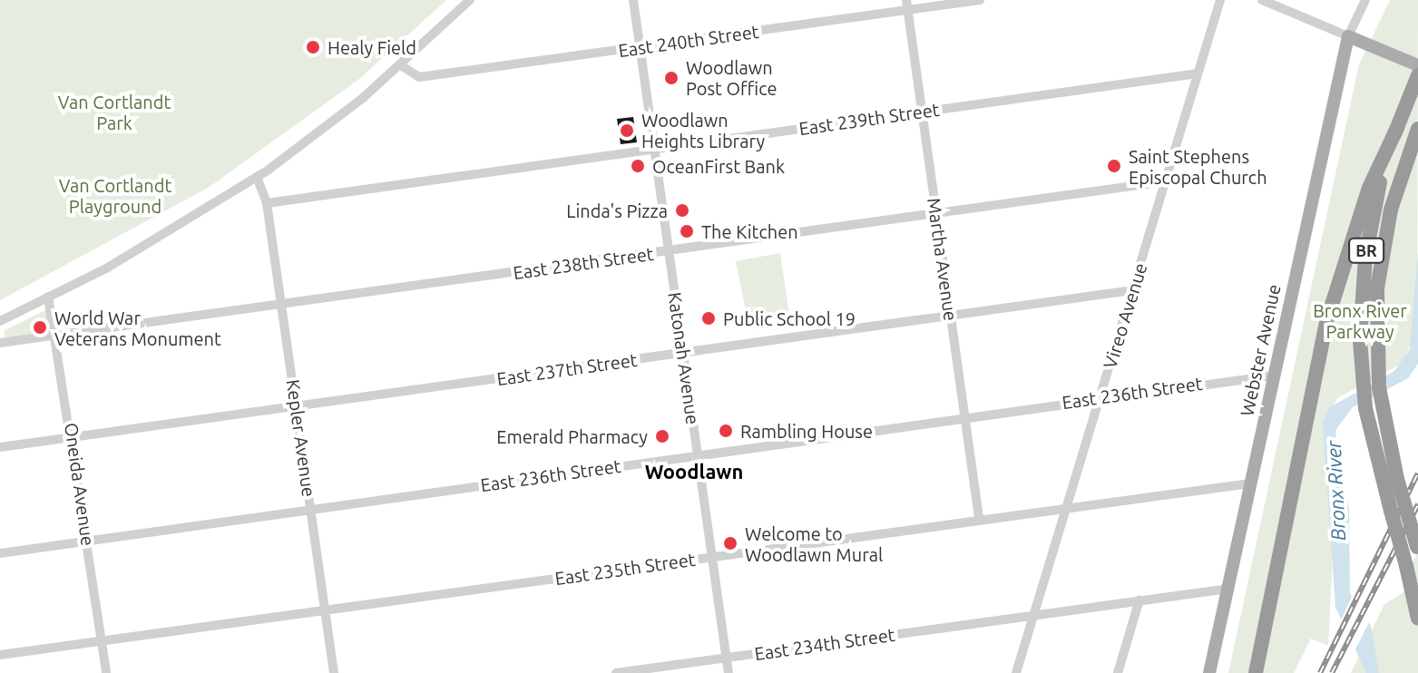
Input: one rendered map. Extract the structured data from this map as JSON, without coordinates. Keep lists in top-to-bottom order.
{
  "streets": {
    "highway": ["BR"],
    "main road": ["Webster Avenue"],
    "street": [
      "East 240th Street",
      "East 239th Street",
      "Martha Avenue",
      "East 238th Street",
      "Vireo Avenue",
      "Katonah Avenue",
      "East 237th Street",
      "East 236th Street",
      "Kepler Avenue",
      "Oneida Avenue",
      "East 235th Street",
      "East 234th Street"
    ]
  },
  "crossings": [
    ["East 240th Street", "Martha Avenue"],
    ["East 240th Street", "Katonah Avenue"],
    ["East 239th Street", "Martha Avenue"],
    ["East 239th Street", "Vireo Avenue"],
    ["East 239th Street", "Katonah Avenue"],
    ["East 239th Street", "Kepler Avenue"],
    ["Martha Avenue", "East 238th Street"],
    ["Martha Avenue", "East 237th Street"],
    ["Martha Avenue", "East 236th Street"],
    ["Martha Avenue", "East 235th Street"],
    ["East 238th Street", "Vireo Avenue"],
    ["East 238th Street", "Katonah Avenue"],
    ["East 238th Street", "Kepler Avenue"],
    ["East 238th Street", "Oneida Avenue"],
    ["Vireo Avenue", "East 237th Street"],
    ["Vireo Avenue", "East 236th Street"],
    ["Vireo Avenue", "East 235th Street"],
    ["Vireo Avenue", "East 234th Street"],
    ["Webster Avenue", "East 236th Street"],
    ["Webster Avenue", "East 235th Street"],
    ["Webster Avenue", "East 234th Street"],
    ["Katonah Avenue", "East 237th Street"],
    ["Katonah Avenue", "East 236th Street"],
    ["Katonah Avenue", "East 235th Street"],
    ["Katonah Avenue", "East 234th Street"],
    ["East 237th Street", "Kepler Avenue"],
    ["East 237th Street", "Oneida Avenue"],
    ["East 236th Street", "Kepler Avenue"],
    ["East 236th Street", "Oneida Avenue"],
    ["Kepler Avenue", "East 235th Street"],
    ["Oneida Avenue", "East 235th Street"]
  ],
  "districts": ["Woodlawn"],
  "water": ["Bronx River"],
  "parks": ["Van Cortlandt Park", "Van Cortlandt Playground", "Bronx River Parkway"],
  "places": [
    "Healy Field",
    "Woodlawn Post Office",
    "Woodlawn Heights Library",
    "OceanFirst Bank",
    "Saint Stephens Episcopal Church",
    "Linda's Pizza",
    "The Kitchen",
    "Public School 19",
    "World War Veterans Monument",
    "Rambling House",
    "Emerald Pharmacy",
    "Welcome to Woodlawn Mural"
  ]
}
